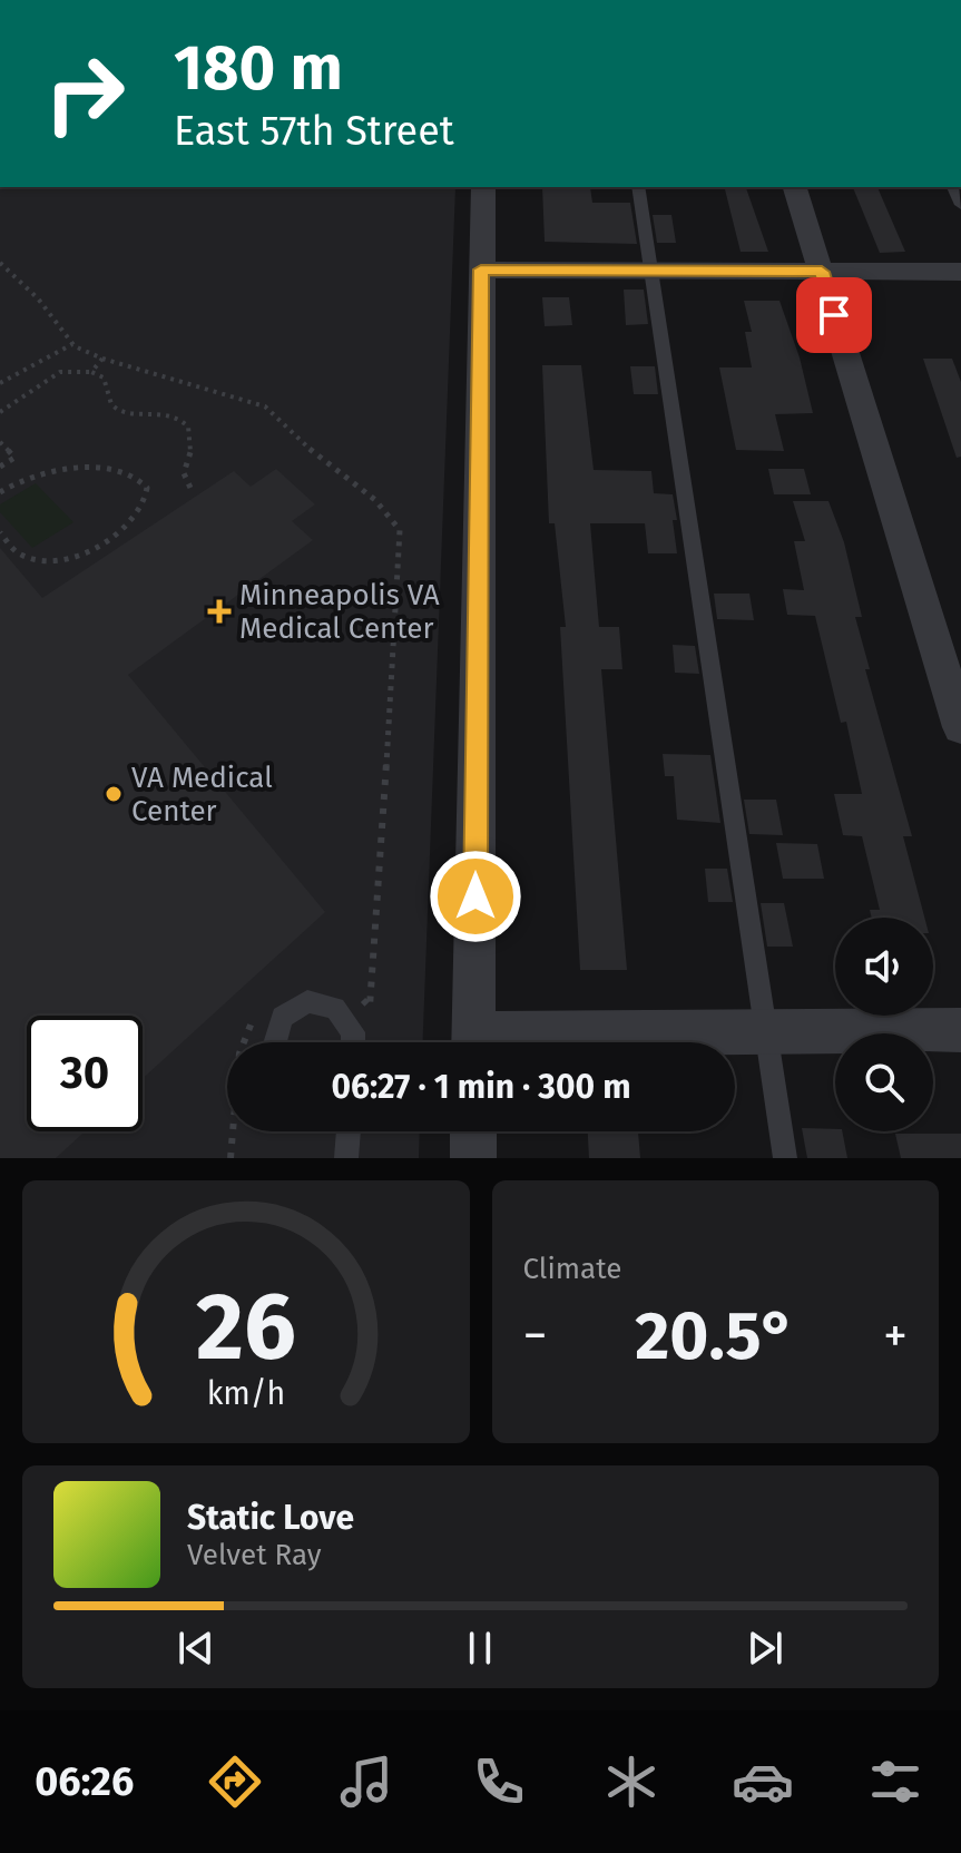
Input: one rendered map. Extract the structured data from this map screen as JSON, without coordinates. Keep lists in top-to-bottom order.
{
  "places": {
    "health": ["Minneapolis VA Medical Center"],
    "other": ["VA Medical Center"]
  },
  "page": {
    "turn": ["180 m", "East 57th Street"],
    "limit": "30",
    "trip": "06:27 · 1 min · 300 m",
    "tile": "Climate",
    "heat": ["−", "20.5°", "+"],
    "song": ["Static Love", "Velvet Ray"],
    "tabs": "06:26",
    "gauge": ["26", "km/h"]
  }
}
